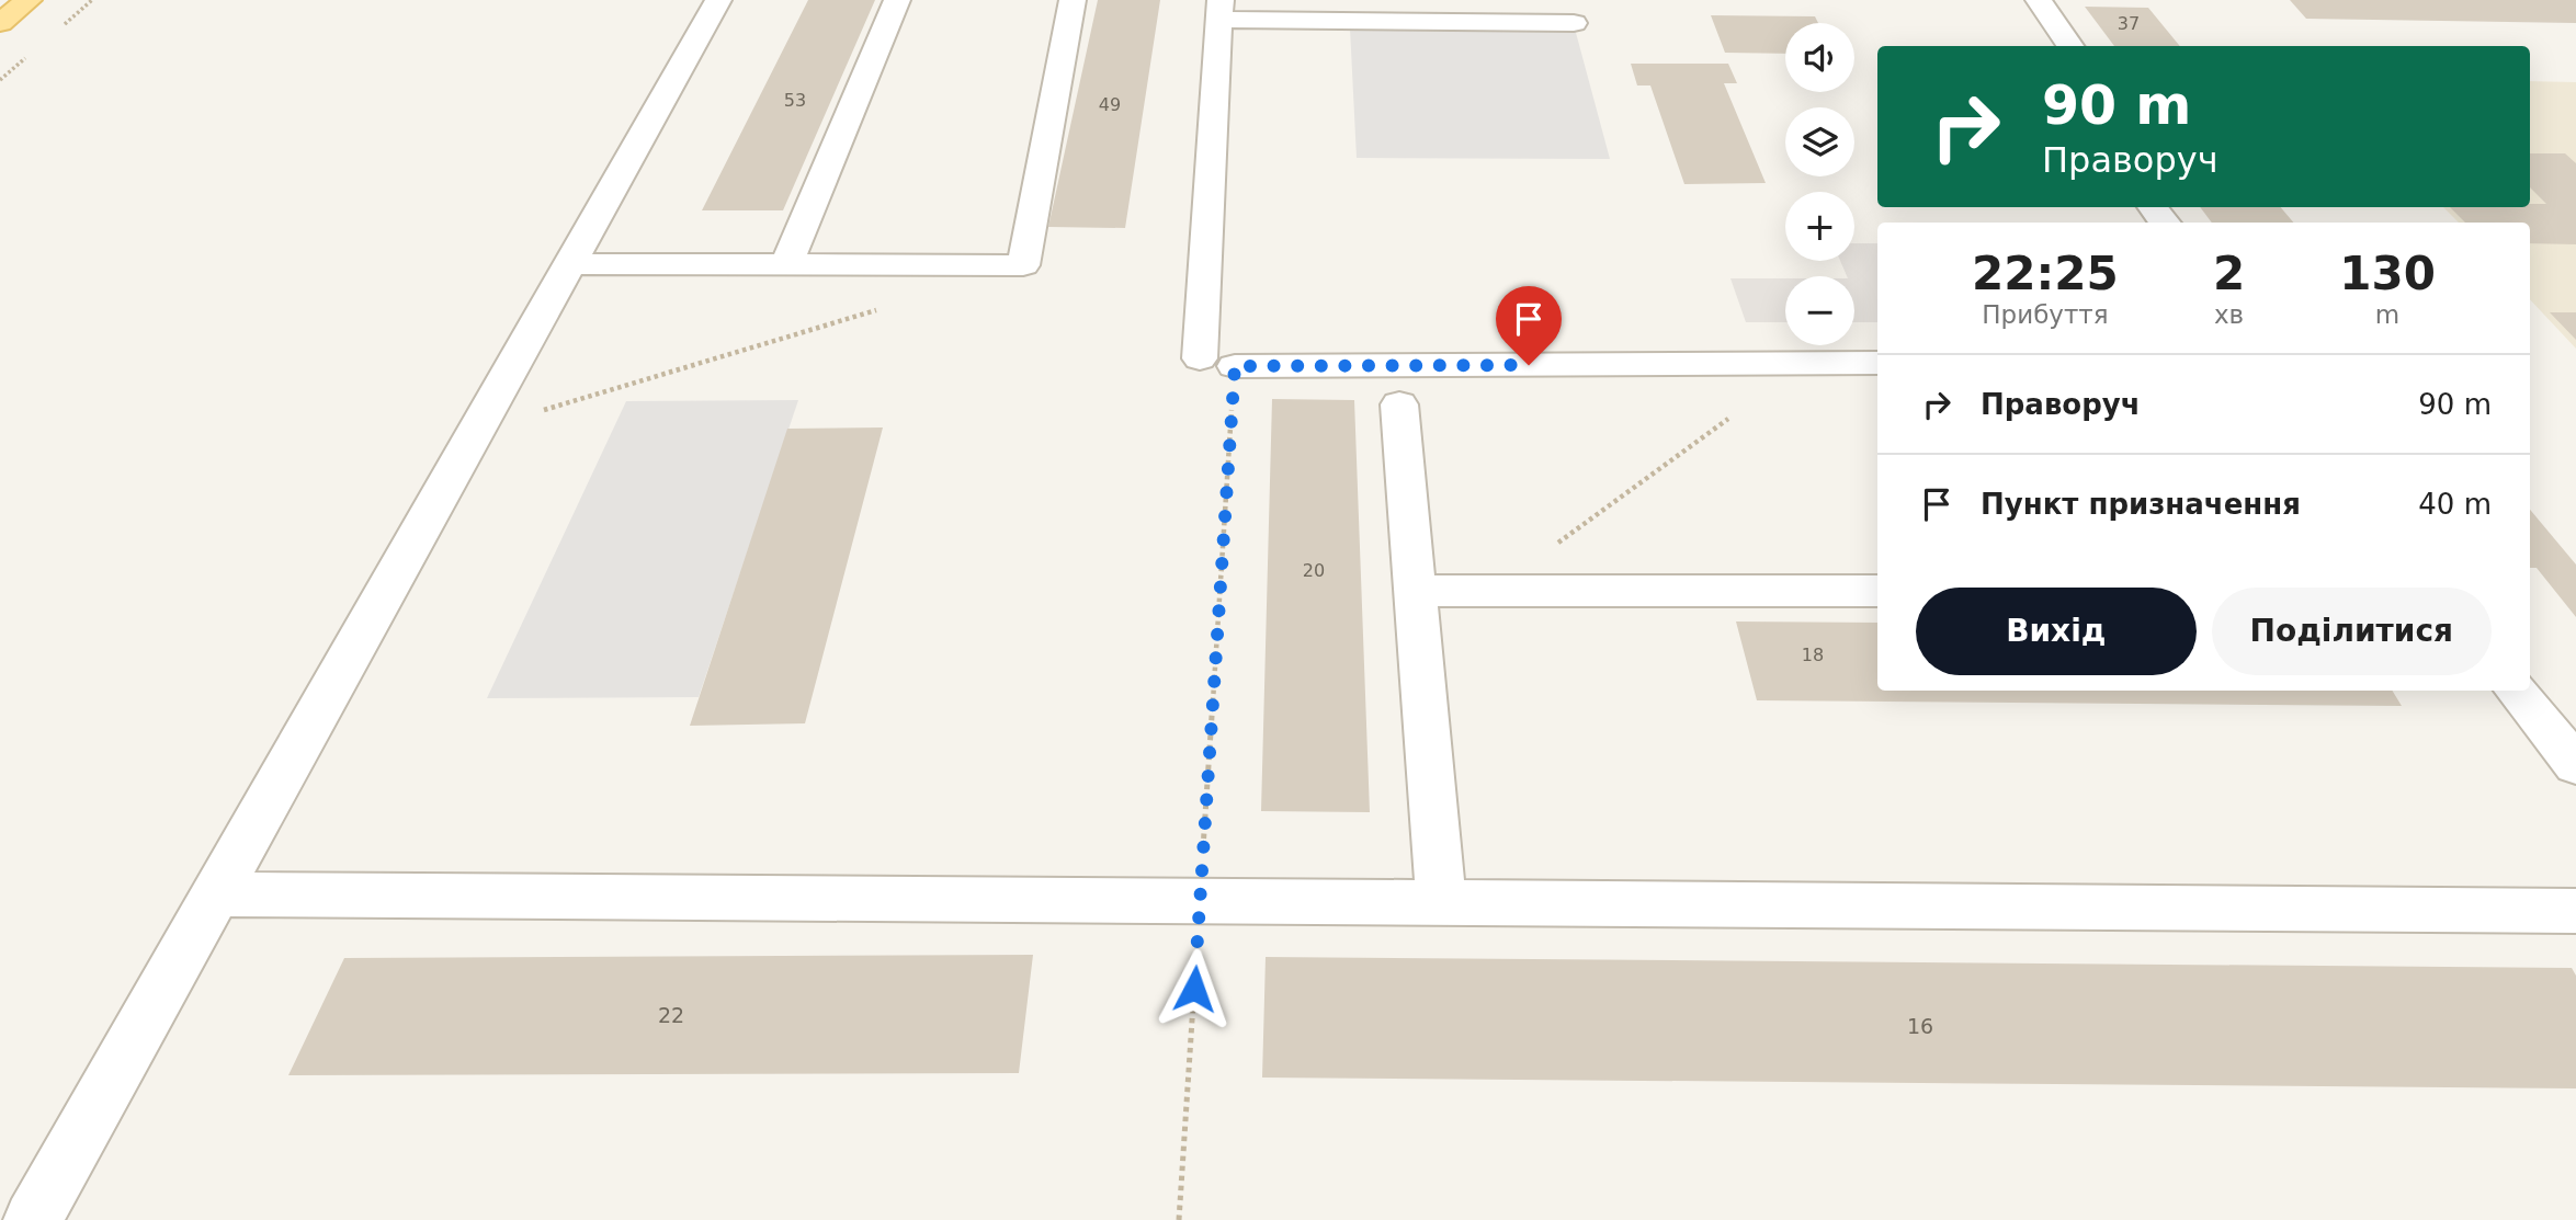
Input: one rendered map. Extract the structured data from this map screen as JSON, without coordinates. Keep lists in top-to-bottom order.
{
  "house_numbers": [
    "37",
    "53",
    "49",
    "20",
    "18",
    "22",
    "16"
  ],
  "page": {
    "map_buttons": ["+", "−"],
    "turn": ["90 m", "Праворуч"],
    "eta": [
      "22:25",
      "Прибуття",
      "2",
      "хв",
      "130",
      "m"
    ],
    "list": [
      {
        "name": "Праворуч",
        "value": "90 m"
      },
      {
        "name": "Пункт призначення",
        "value": "40 m"
      }
    ],
    "buttons": ["Вихід", "Поділитися"]
  }
}
